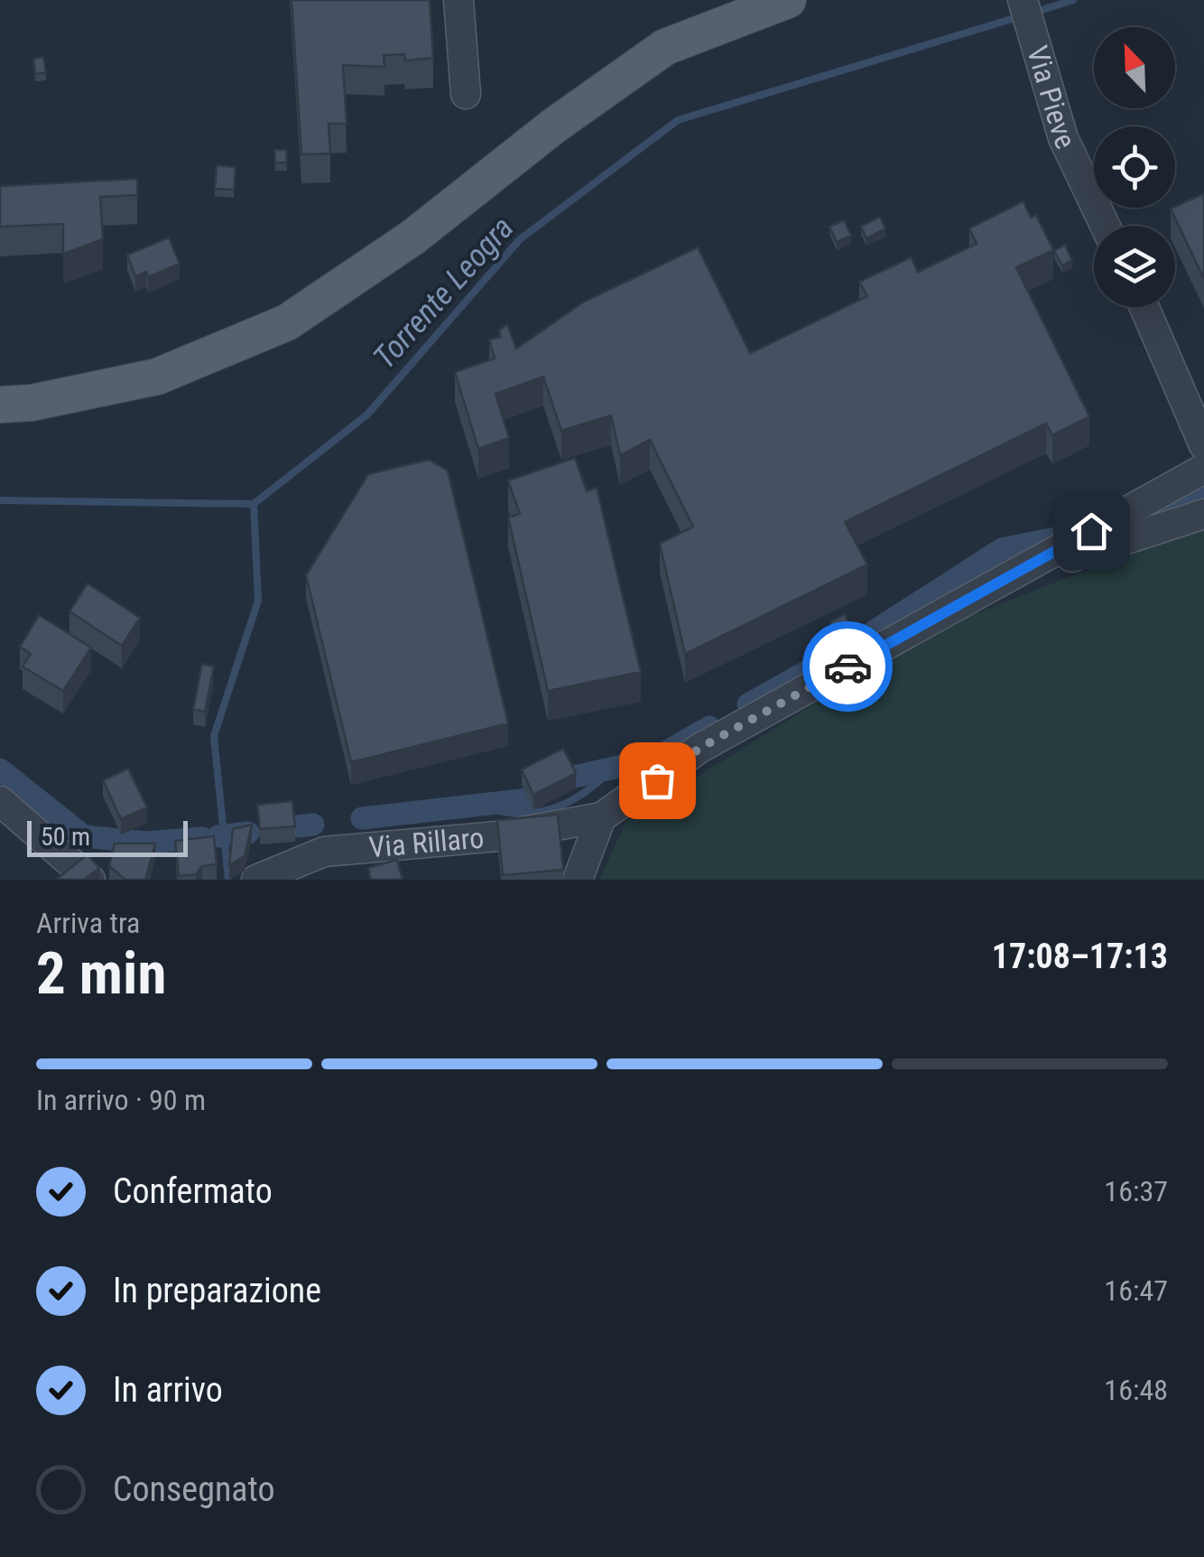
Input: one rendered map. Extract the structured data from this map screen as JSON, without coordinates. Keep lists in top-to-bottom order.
{
  "streets": {
    "street": ["Via Pieve", "Via Rillaro"]
  },
  "water": ["Torrente Leogra"],
  "scale_bar": "50 m",
  "north": "top left",
  "page": {
    "scale": "50 m",
    "heading": ["2 min", "Arriva tra", "17:08–17:13"],
    "bar": "In arrivo · 90 m",
    "list": [
      ["Confermato", "16:37"],
      ["In preparazione", "16:47"],
      ["In arrivo", "16:48"],
      "Consegnato"
    ]
  }
}
